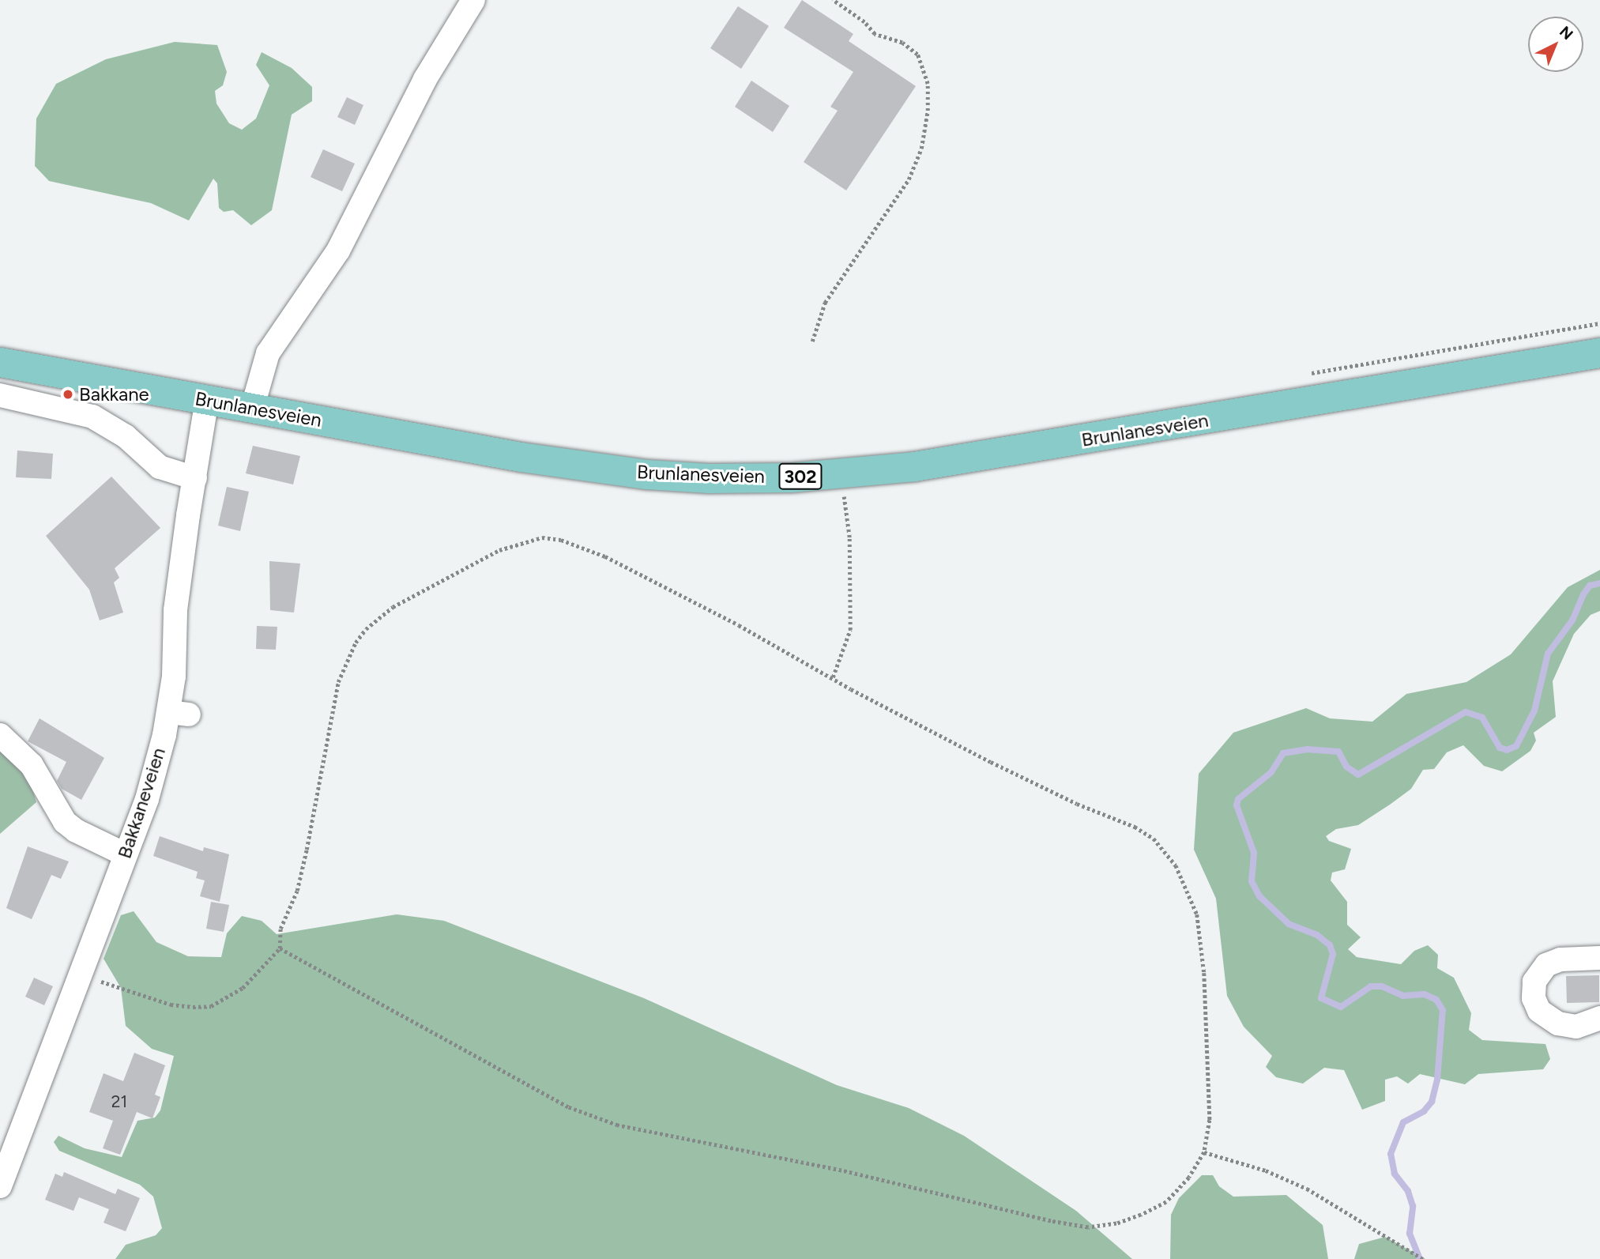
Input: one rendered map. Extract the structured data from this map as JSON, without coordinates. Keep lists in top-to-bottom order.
{
  "streets": {
    "main road": ["Brunlanesveien", "302"],
    "street": ["Bakkaneveien"]
  },
  "crossings": [
    ["Brunlanesveien", "Bakkaneveien"]
  ],
  "places": ["Bakkane"],
  "house_numbers": ["21"],
  "north": "top right"
}
